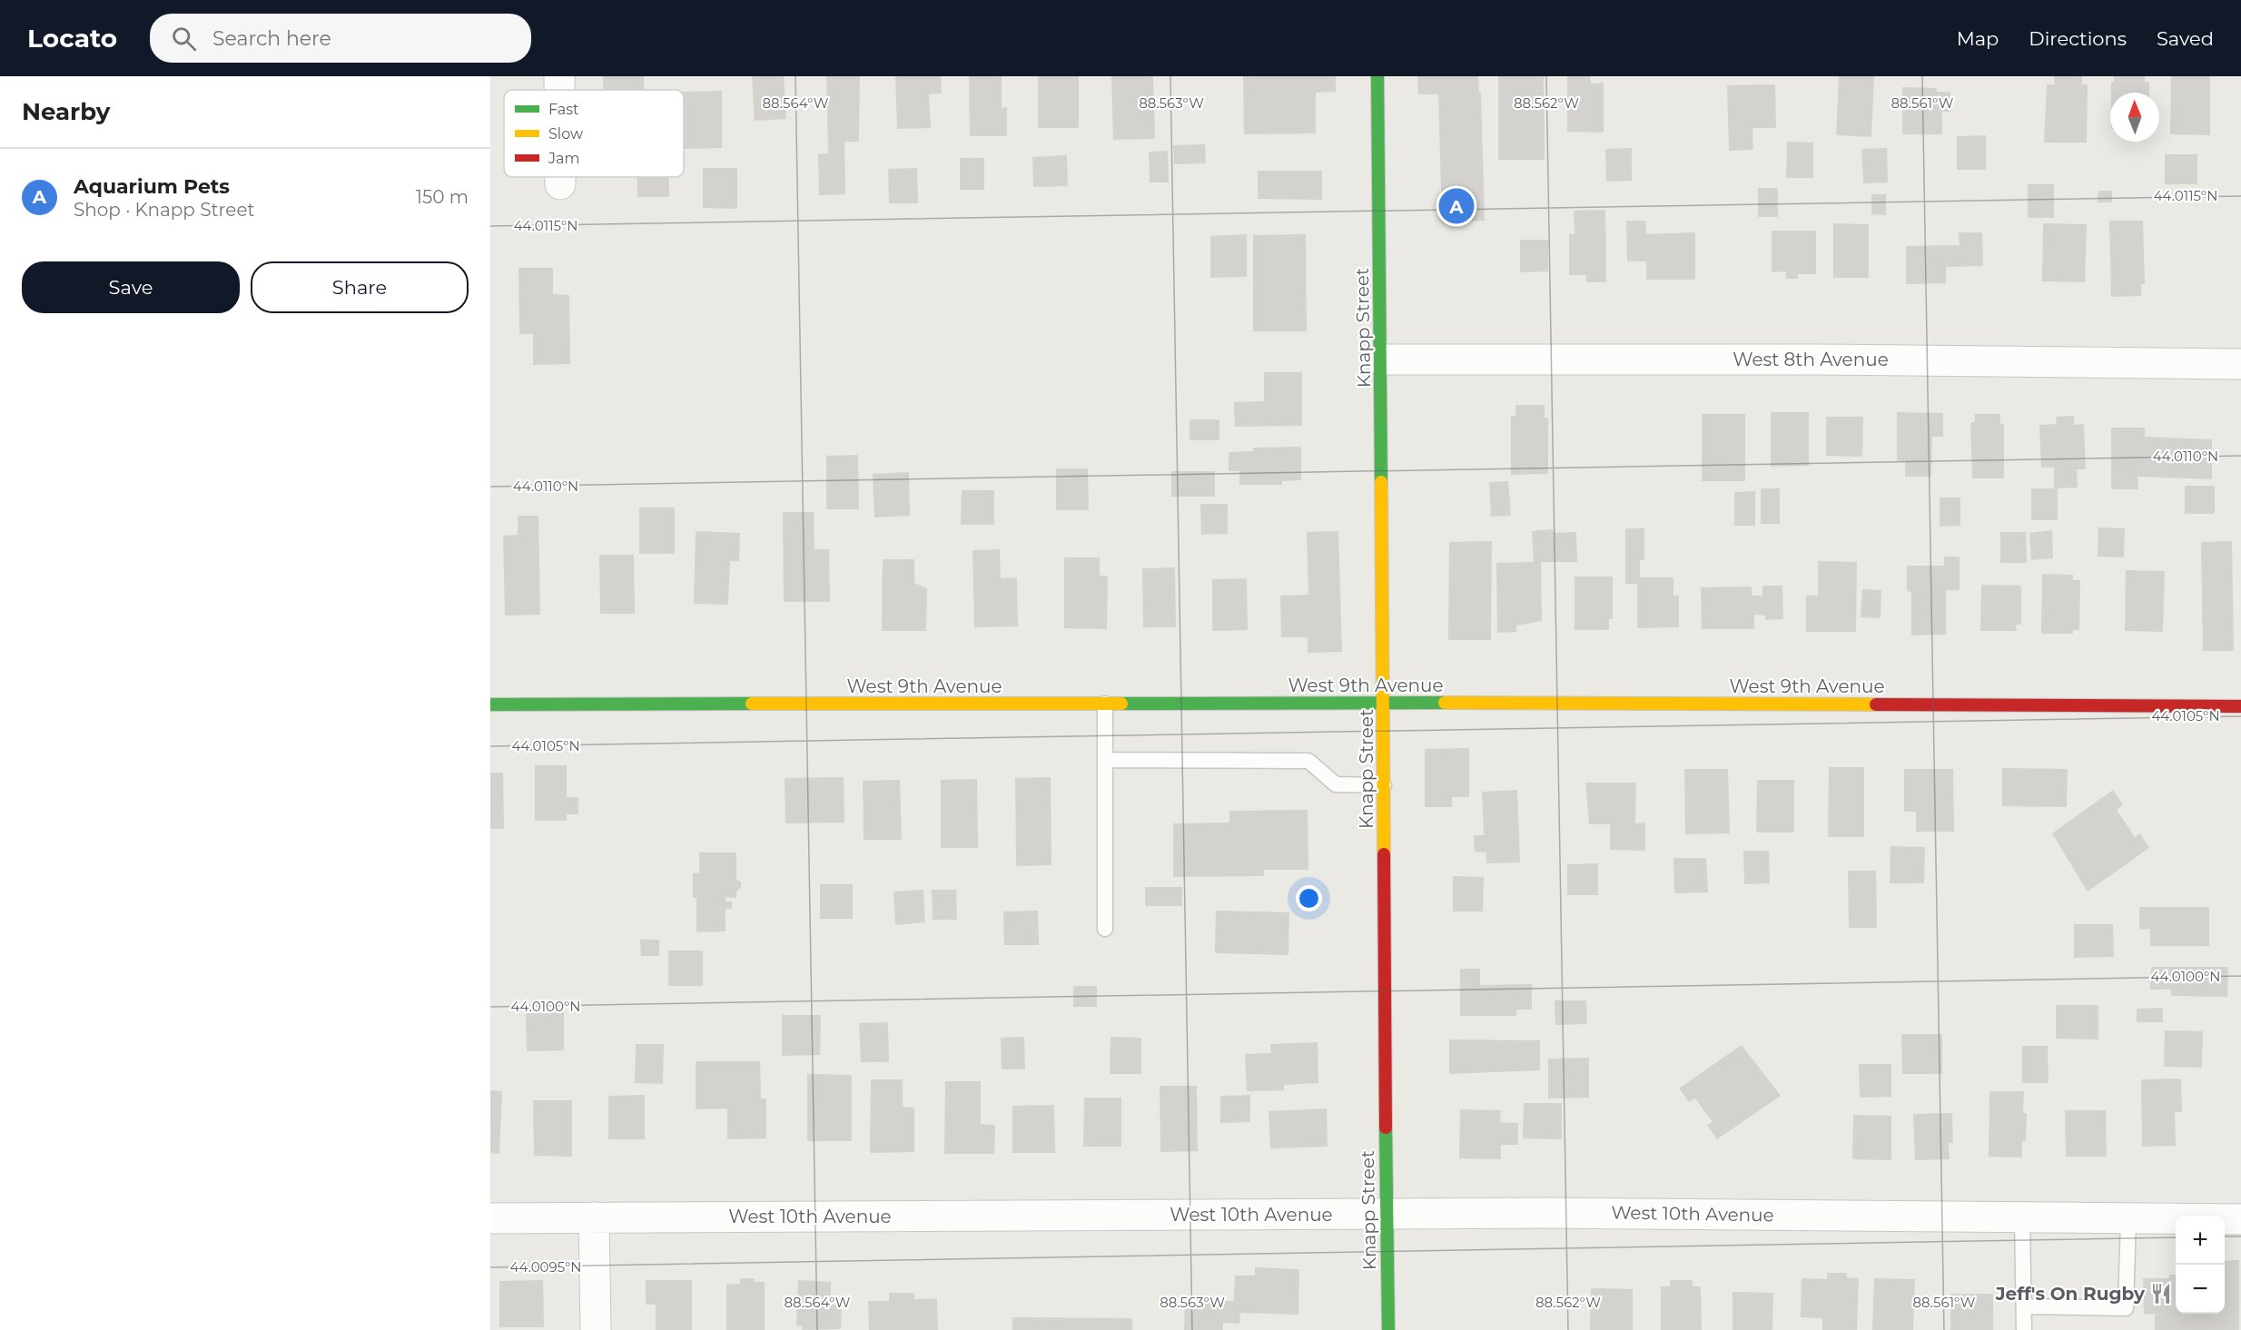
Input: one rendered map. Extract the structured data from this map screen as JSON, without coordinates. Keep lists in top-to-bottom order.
{
  "streets": {
    "main road": ["Knapp Street", "West 9th Avenue"],
    "street": ["West 8th Avenue", "West 10th Avenue"]
  },
  "crossings": [
    ["Knapp Street", "West 8th Avenue"],
    ["Knapp Street", "West 9th Avenue"],
    ["Knapp Street", "West 10th Avenue"]
  ],
  "places": {
    "restaurant": ["Jeff's On Rugby"]
  },
  "legend": ["Fast", "Slow", "Jam"],
  "north": "top",
  "page": {
    "header": "Locato",
    "search": "Search here",
    "nav": ["Map", "Directions", "Saved"],
    "heading": "Nearby",
    "list": [
      {
        "mark": "A",
        "name": "Aquarium Pets",
        "note": "Shop · Knapp Street",
        "value": "150 m"
      }
    ],
    "pins": "A",
    "buttons": ["Save", "Share"],
    "map_buttons": ["+", "−"]
  },
  "coordinates": [
    "88.564°W",
    "88.563°W",
    "88.562°W",
    "88.561°W",
    "44.0115°N",
    "44.0110°N",
    "44.0105°N",
    "44.0100°N",
    "44.0095°N"
  ]
}
